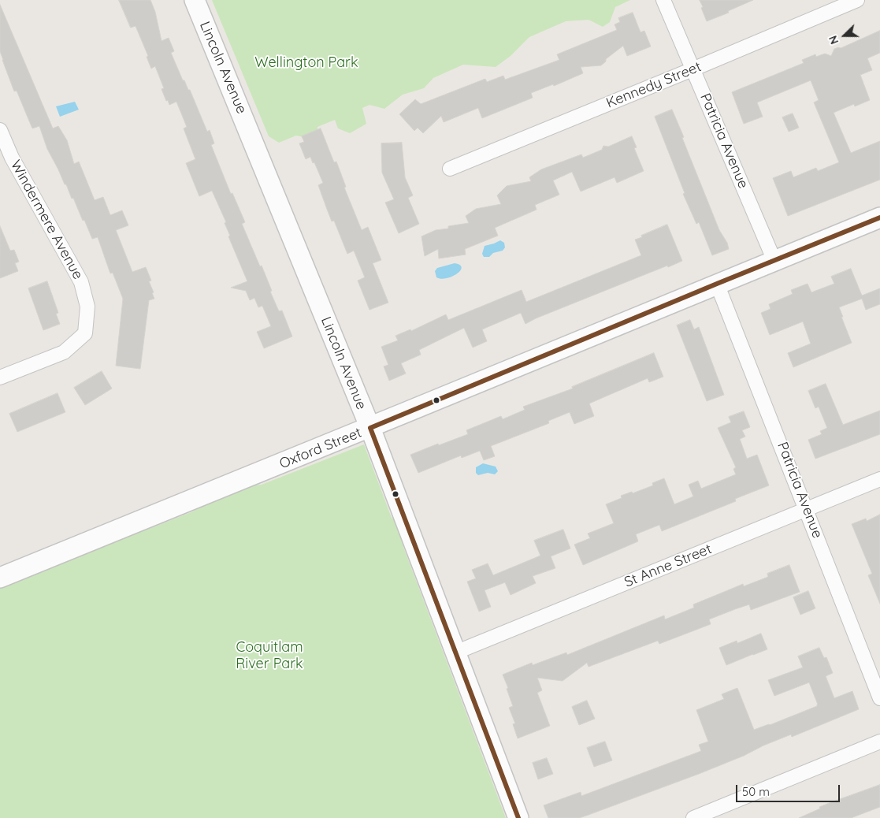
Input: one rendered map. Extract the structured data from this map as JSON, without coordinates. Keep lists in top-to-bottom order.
{
  "streets": {
    "main road": ["Lincoln Avenue", "Oxford Street"],
    "street": [
      "Kennedy Street",
      "Patricia Avenue",
      "Windermere Avenue",
      "St Anne Street"
    ]
  },
  "crossings": [
    ["Lincoln Avenue", "Oxford Street"],
    ["Lincoln Avenue", "St Anne Street"],
    ["Kennedy Street", "Patricia Avenue"],
    ["Patricia Avenue", "Oxford Street"],
    ["Patricia Avenue", "St Anne Street"]
  ],
  "parks": ["Wellington Park", "Coquitlam River Park"],
  "scale_bar": "50 m",
  "north": "left"
}
